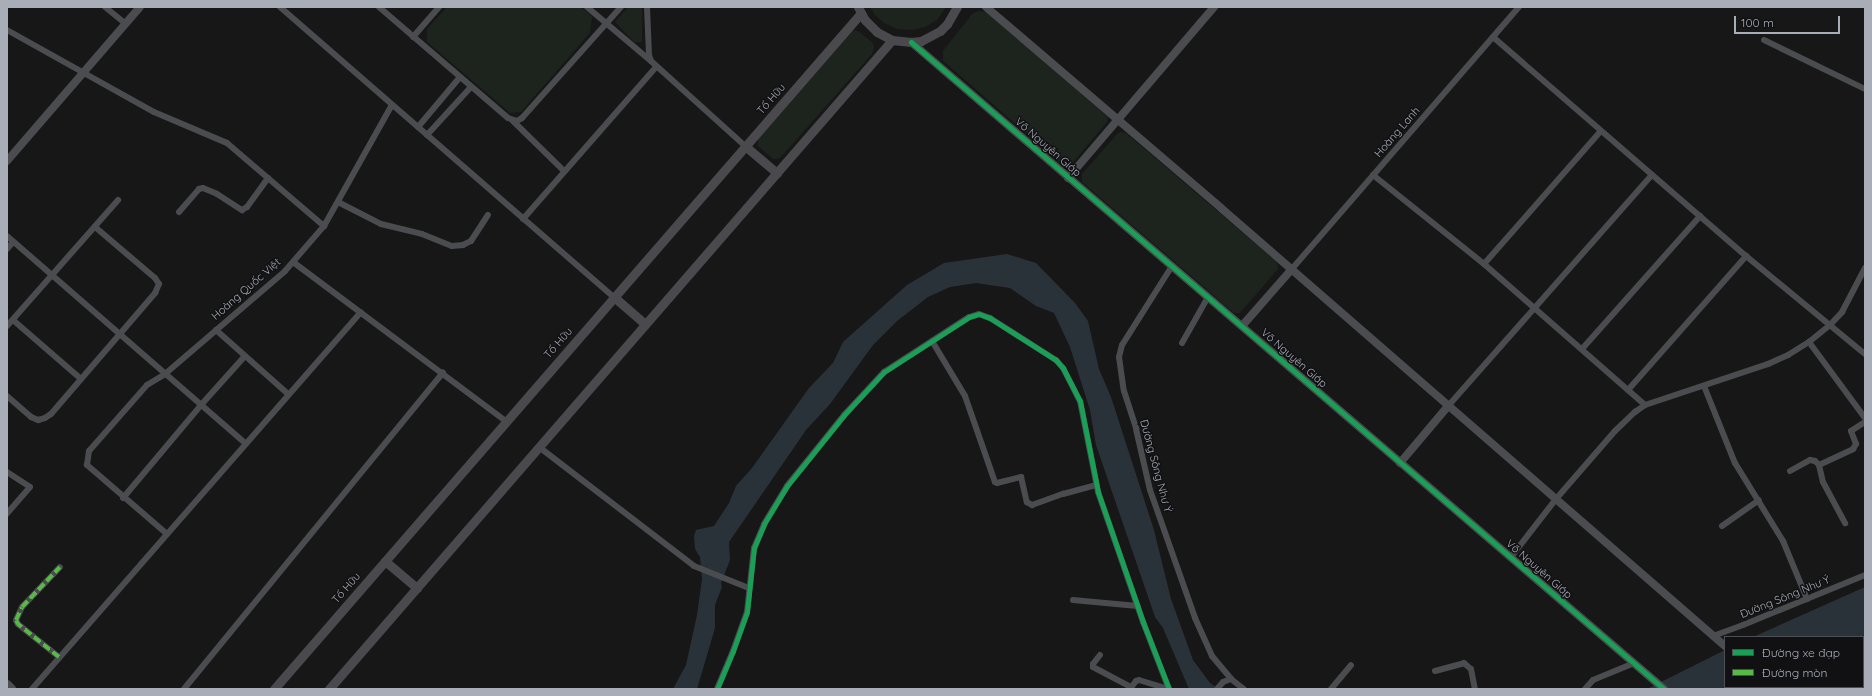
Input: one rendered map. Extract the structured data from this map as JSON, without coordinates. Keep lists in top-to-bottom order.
{
  "streets": {
    "main road": ["Tố Hữu"],
    "street": [
      "Hoàng Lanh",
      "Võ Nguyên Giáp",
      "Hoàng Quốc Việt",
      "Đường Sông Như Ý"
    ]
  },
  "crossings": [
    ["Võ Nguyên Giáp", "Đường Sông Như Ý"]
  ],
  "legend": ["Đường xe đạp", "Đường mòn"],
  "scale_bar": "100 m"
}
